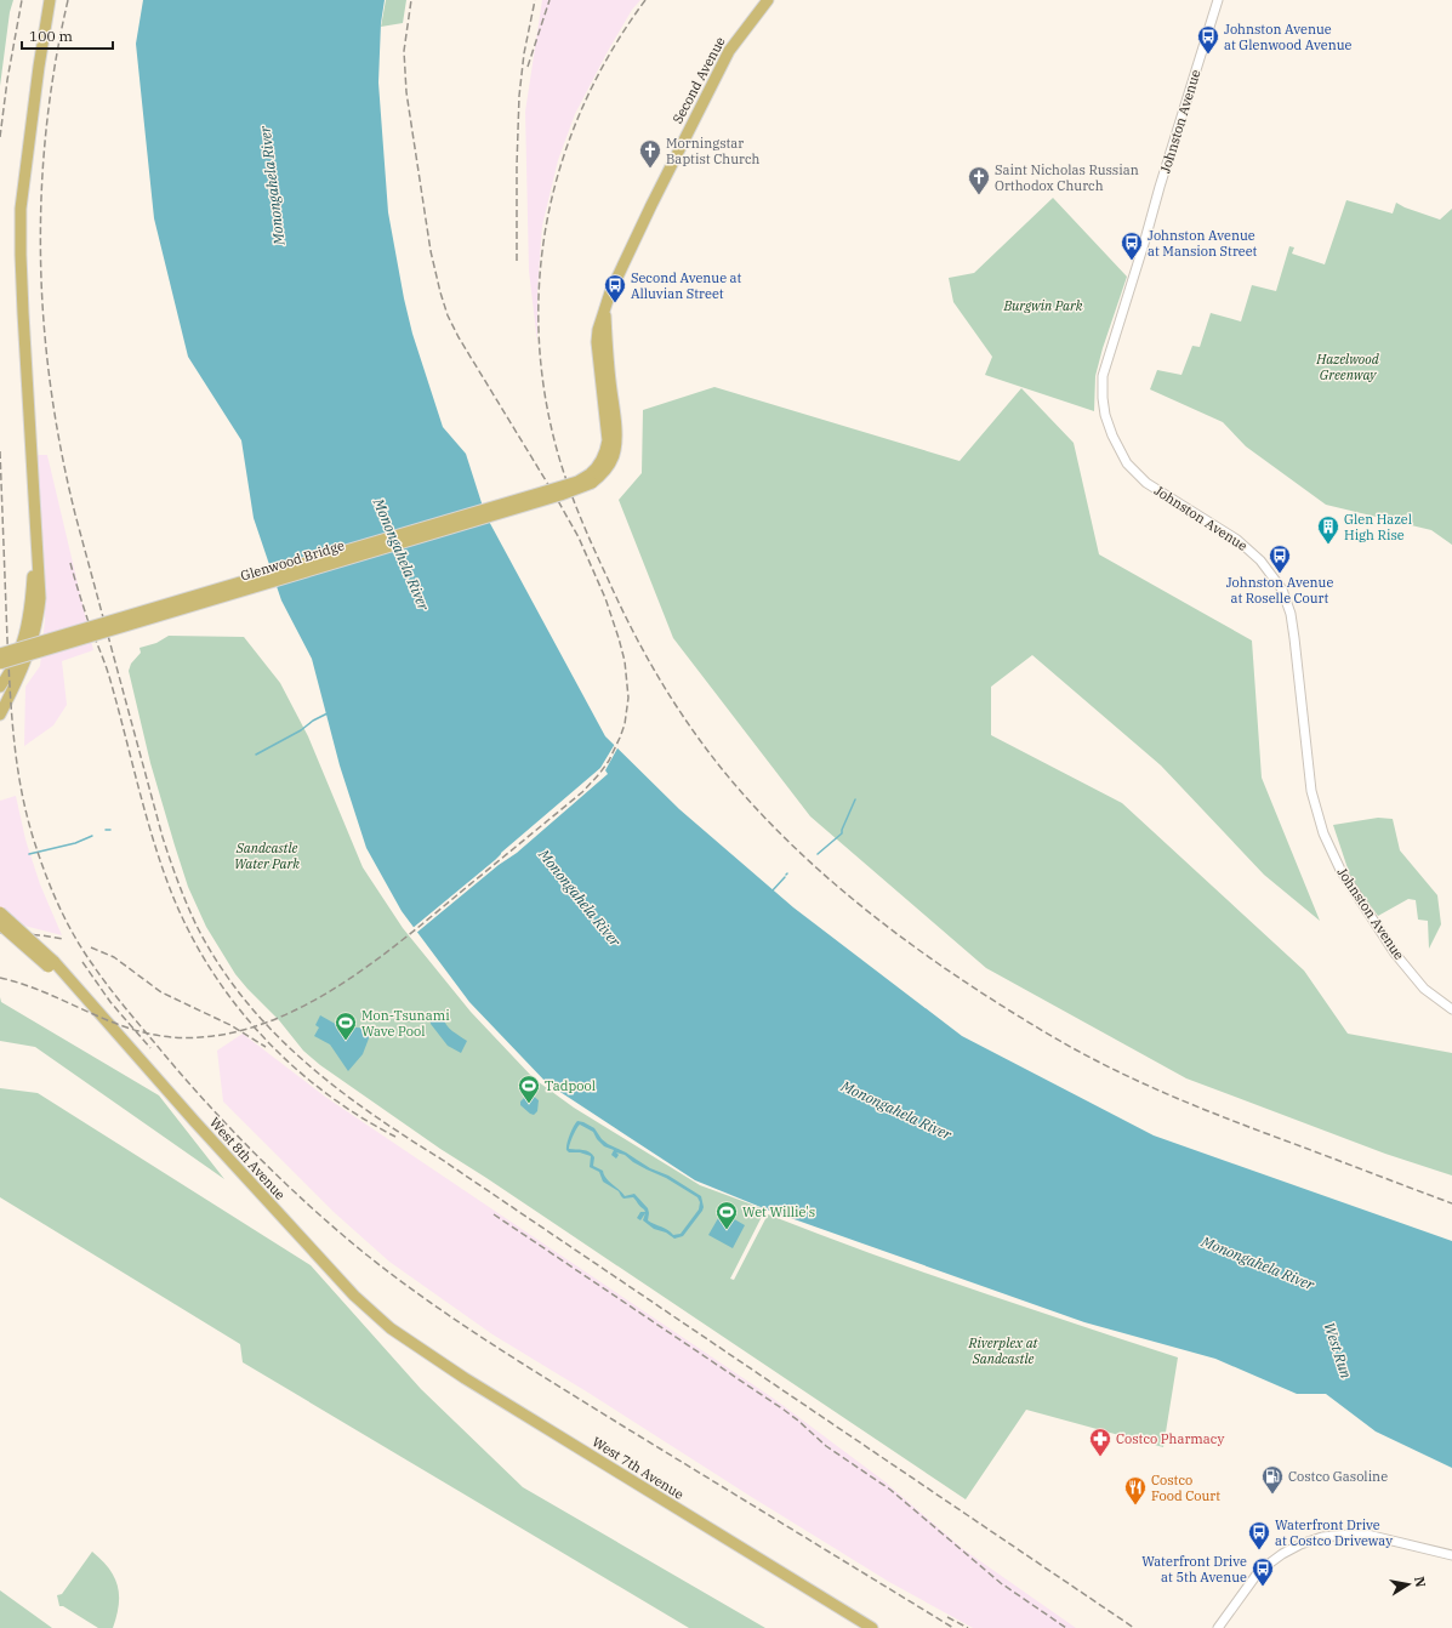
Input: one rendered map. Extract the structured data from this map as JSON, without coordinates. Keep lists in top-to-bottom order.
{
  "streets": {
    "main road": [
      "Second Avenue",
      "Glenwood Bridge",
      "West 8th Avenue",
      "West 7th Avenue"
    ],
    "street": ["Johnston Avenue"]
  },
  "crossings": [
    ["Second Avenue", "Glenwood Bridge"],
    ["West 8th Avenue", "West 7th Avenue"]
  ],
  "water": ["Monongahela River", "West Run"],
  "parks": [
    "Burgwin Park",
    "Hazelwood Greenway",
    "Sandcastle Water Park",
    "Riverplex at Sandcastle"
  ],
  "places": {
    "bus stop": [
      "Johnston Avenue at Glenwood Avenue",
      "Johnston Avenue at Mansion Street",
      "Second Avenue at Alluvian Street",
      "Johnston Avenue at Roselle Court",
      "Waterfront Drive at Costco Driveway",
      "Waterfront Drive at 5th Avenue"
    ],
    "church": ["Morningstar Baptist Church", "Saint Nicholas Russian Orthodox Church"],
    "building": ["Glen Hazel High Rise"],
    "sports": ["Mon-Tsunami Wave Pool", "Tadpool", "Wet Willie's"],
    "pharmacy": ["Costco Pharmacy"],
    "fuel station": ["Costco Gasoline"],
    "restaurant": ["Costco Food Court"]
  },
  "scale_bar": "100 m",
  "north": "right"
}
